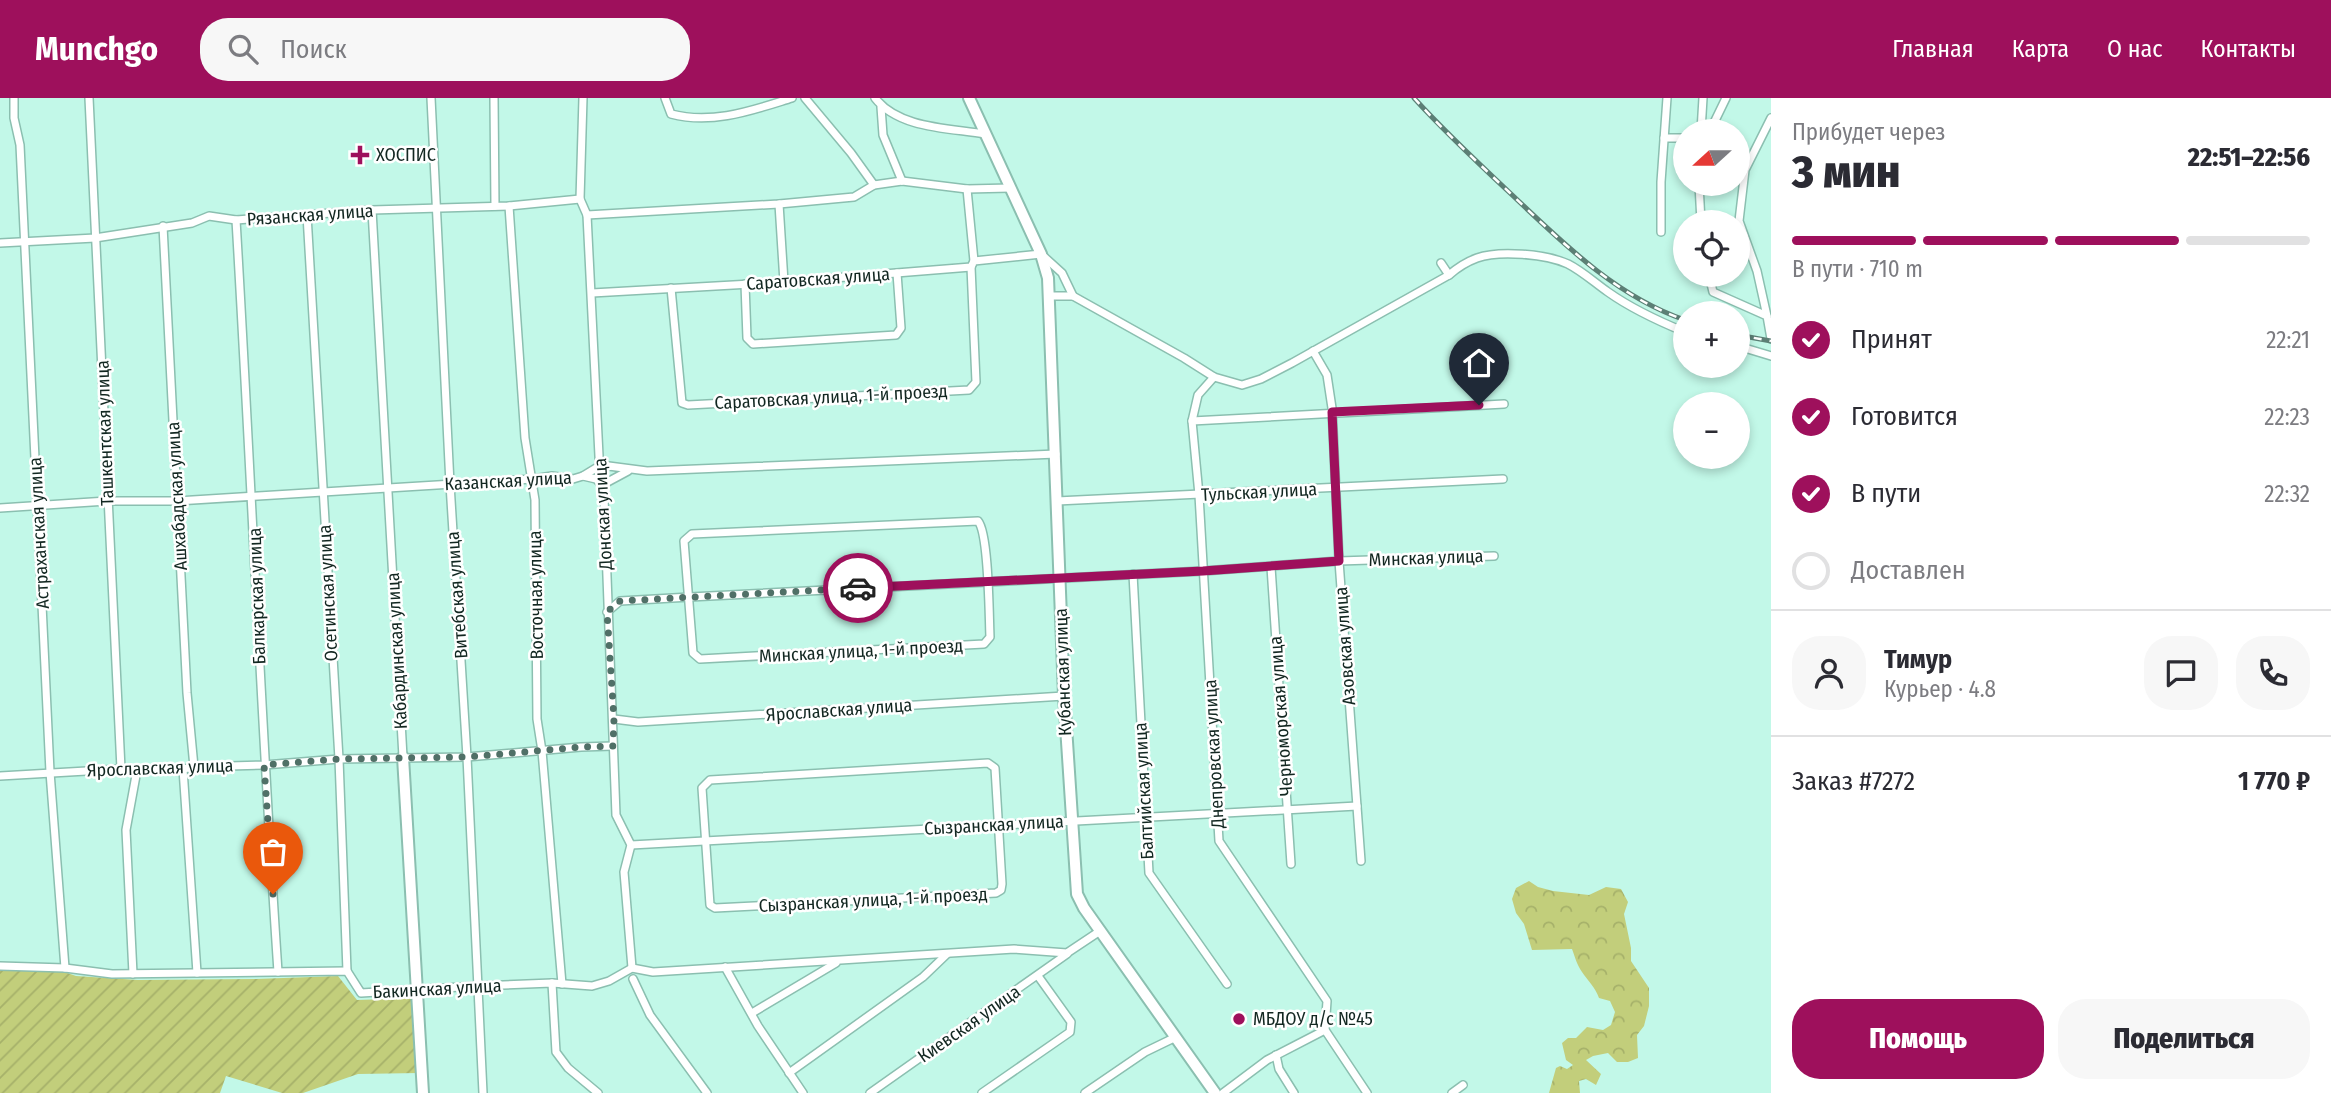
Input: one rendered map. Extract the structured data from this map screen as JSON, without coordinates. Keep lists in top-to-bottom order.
{
  "streets": {
    "street": [
      "Рязанская улица",
      "Саратовская улица",
      "Саратовская улица, 1-й проезд",
      "Ташкентская улица",
      "Казанская улица",
      "Тульская улица",
      "Ашхабадская улица",
      "Донская улица",
      "Астраханская улица",
      "Минская улица",
      "Осетинская улица",
      "Витебская улица",
      "Восточная улица",
      "Балкарская улица",
      "Азовская улица",
      "Кабардинская улица",
      "Минская улица, 1-й проезд",
      "Кубанская улица",
      "Ярославская улица",
      "Черноморская улица",
      "Днепровская улица",
      "Балтийская улица",
      "Сызранская улица",
      "Сызранская улица, 1-й проезд",
      "Бакинская улица",
      "Киевская улица"
    ]
  },
  "crossings": [
    ["Рязанская улица", "Ташкентская улица"],
    ["Рязанская улица", "Ашхабадская улица"],
    ["Рязанская улица", "Донская улица"],
    ["Рязанская улица", "Астраханская улица"],
    ["Рязанская улица", "Осетинская улица"],
    ["Рязанская улица", "Витебская улица"],
    ["Рязанская улица", "Восточная улица"],
    ["Рязанская улица", "Балкарская улица"],
    ["Рязанская улица", "Кабардинская улица"],
    ["Саратовская улица", "Саратовская улица, 1-й проезд"],
    ["Саратовская улица", "Донская улица"],
    ["Саратовская улица", "Кубанская улица"],
    ["Ташкентская улица", "Казанская улица"],
    ["Ташкентская улица", "Ярославская улица"],
    ["Казанская улица", "Ашхабадская улица"],
    ["Казанская улица", "Донская улица"],
    ["Казанская улица", "Астраханская улица"],
    ["Казанская улица", "Осетинская улица"],
    ["Казанская улица", "Витебская улица"],
    ["Казанская улица", "Восточная улица"],
    ["Казанская улица", "Балкарская улица"],
    ["Казанская улица", "Кабардинская улица"],
    ["Тульская улица", "Азовская улица"],
    ["Тульская улица", "Кубанская улица"],
    ["Тульская улица", "Днепровская улица"],
    ["Ашхабадская улица", "Ярославская улица"],
    ["Донская улица", "Минская улица"],
    ["Донская улица", "Ярославская улица"],
    ["Донская улица", "Сызранская улица"],
    ["Астраханская улица", "Ярославская улица"],
    ["Минская улица", "Азовская улица"],
    ["Минская улица", "Минская улица, 1-й проезд"],
    ["Минская улица", "Кубанская улица"],
    ["Минская улица", "Черноморская улица"],
    ["Минская улица", "Днепровская улица"],
    ["Минская улица", "Балтийская улица"],
    ["Осетинская улица", "Ярославская улица"],
    ["Осетинская улица", "Бакинская улица"],
    ["Витебская улица", "Ярославская улица"],
    ["Витебская улица", "Бакинская улица"],
    ["Восточная улица", "Ярославская улица"],
    ["Восточная улица", "Бакинская улица"],
    ["Балкарская улица", "Ярославская улица"],
    ["Азовская улица", "Сызранская улица"],
    ["Кабардинская улица", "Ярославская улица"],
    ["Кабардинская улица", "Бакинская улица"],
    ["Кубанская улица", "Ярославская улица"],
    ["Кубанская улица", "Сызранская улица"],
    ["Черноморская улица", "Сызранская улица"],
    ["Днепровская улица", "Сызранская улица"],
    ["Балтийская улица", "Сызранская улица"],
    ["Сызранская улица", "Сызранская улица, 1-й проезд"]
  ],
  "places": {
    "health": ["ХОСПИС"],
    "other": ["МБДОУ д/с №45"]
  },
  "north": "left",
  "page": {
    "header": "Munchgo",
    "search": "Поиск",
    "nav": [
      "Главная",
      "Карта",
      "О нас",
      "Контакты"
    ],
    "heading": ["3 мин", "Прибудет через", "22:51–22:56"],
    "panel": [
      "Тимур",
      "Курьер · 4.8",
      "Заказ #7272",
      "1 770 ₽"
    ],
    "map_buttons": ["+", "−"],
    "bar": "В пути · 710 m",
    "list": [
      ["Принят", "22:21"],
      ["Готовится", "22:23"],
      ["В пути", "22:32"],
      "Доставлен"
    ],
    "buttons": ["Помощь", "Поделиться"]
  }
}
